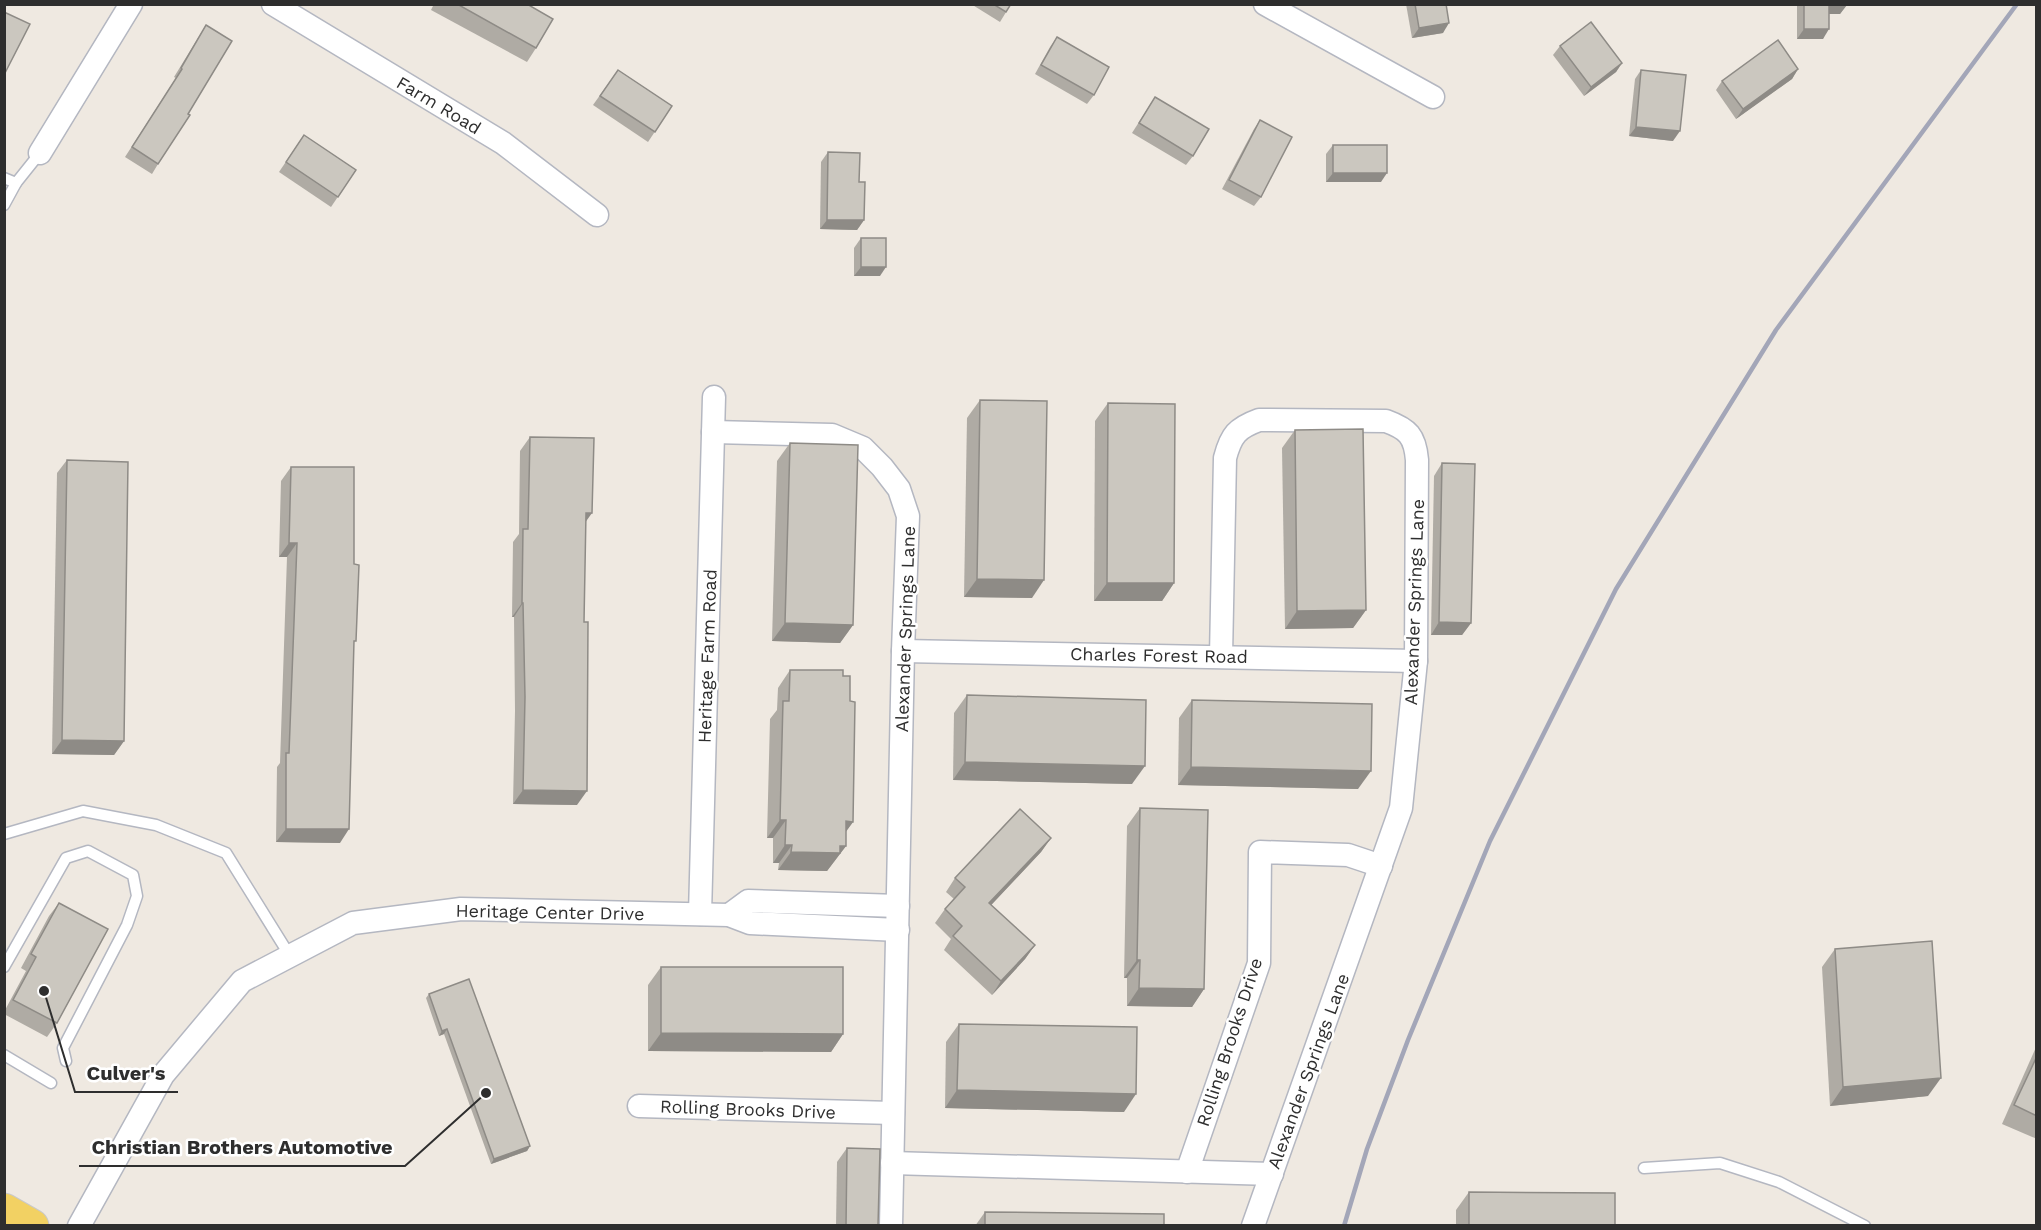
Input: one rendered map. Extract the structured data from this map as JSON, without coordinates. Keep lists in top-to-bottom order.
{
  "streets": {
    "street": [
      "Farm Road",
      "Alexander Springs Lane",
      "Charles Forest Road",
      "Heritage Farm Road",
      "Heritage Center Drive",
      "Rolling Brooks Drive"
    ]
  },
  "crossings": [
    ["Alexander Springs Lane", "Charles Forest Road"],
    ["Alexander Springs Lane", "Heritage Farm Road"],
    ["Alexander Springs Lane", "Rolling Brooks Drive"],
    ["Heritage Farm Road", "Heritage Center Drive"]
  ],
  "places": ["Culver's", "Christian Brothers Automotive"]
}
